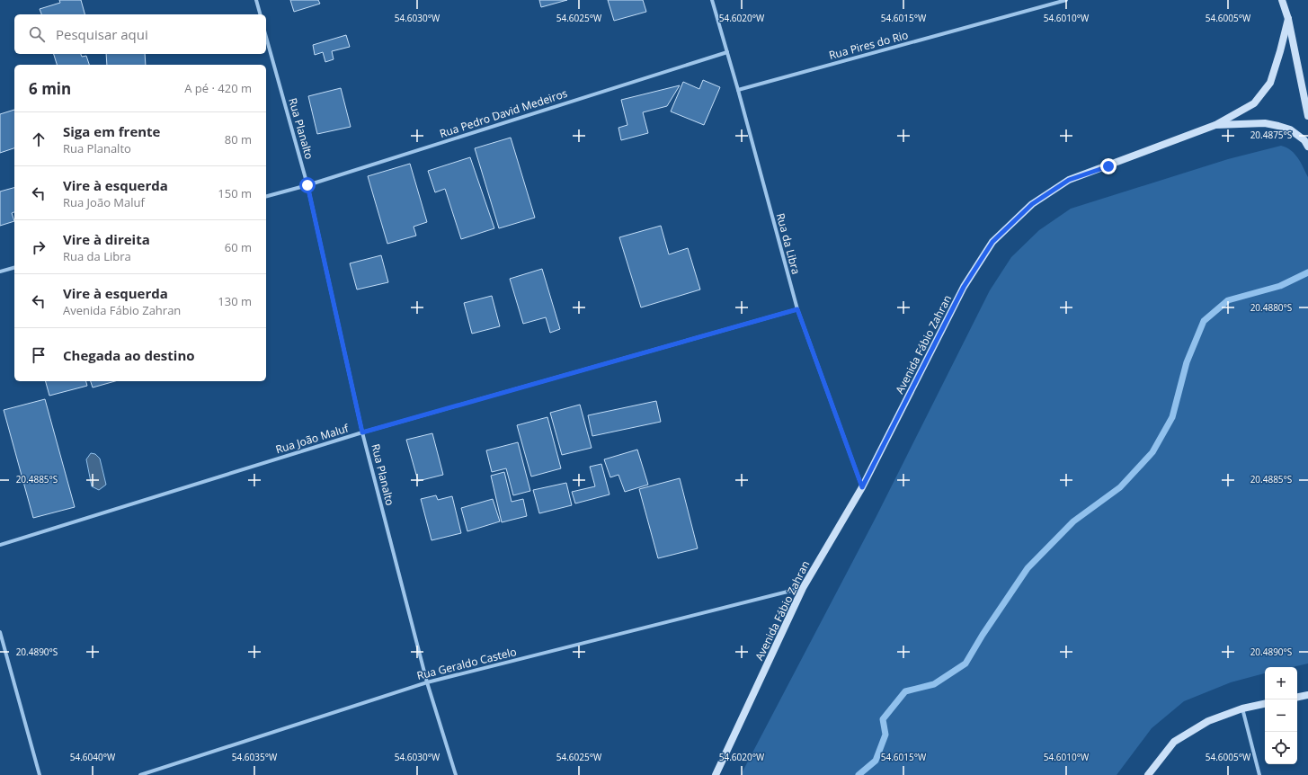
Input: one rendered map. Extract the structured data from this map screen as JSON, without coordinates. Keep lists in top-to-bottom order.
{
  "streets": {
    "main road": ["Avenida Fábio Zahran"],
    "street": [
      "Rua Pires do Rio",
      "Rua Pedro David Medeiros",
      "Rua Planalto",
      "Rua da Libra",
      "Rua João Maluf",
      "Rua Geraldo Castelo"
    ]
  },
  "crossings": [
    ["Rua Pires do Rio", "Rua da Libra"],
    ["Rua Pedro David Medeiros", "Rua Planalto"],
    ["Rua Pedro David Medeiros", "Rua da Libra"],
    ["Rua Planalto", "Rua João Maluf"],
    ["Rua Planalto", "Rua Geraldo Castelo"],
    ["Rua da Libra", "Avenida Fábio Zahran"],
    ["Rua da Libra", "Rua João Maluf"],
    ["Avenida Fábio Zahran", "Rua Geraldo Castelo"]
  ],
  "page": {
    "search": "Pesquisar aqui",
    "heading": ["6 min", "A pé · 420 m"],
    "list": [
      ["Siga em frente", "Rua Planalto", "80 m"],
      ["Vire à esquerda", "Rua João Maluf", "150 m"],
      ["Vire à direita", "Rua da Libra", "60 m"],
      ["Vire à esquerda", "Avenida Fábio Zahran", "130 m"],
      "Chegada ao destino"
    ],
    "map_buttons": ["+", "−"]
  },
  "coordinates": [
    "54.6030°W",
    "54.6025°W",
    "54.6020°W",
    "54.6015°W",
    "54.6010°W",
    "54.6005°W",
    "20.4875°S",
    "20.4880°S",
    "20.4885°S",
    "20.4890°S",
    "54.6040°W",
    "54.6035°W"
  ]
}
